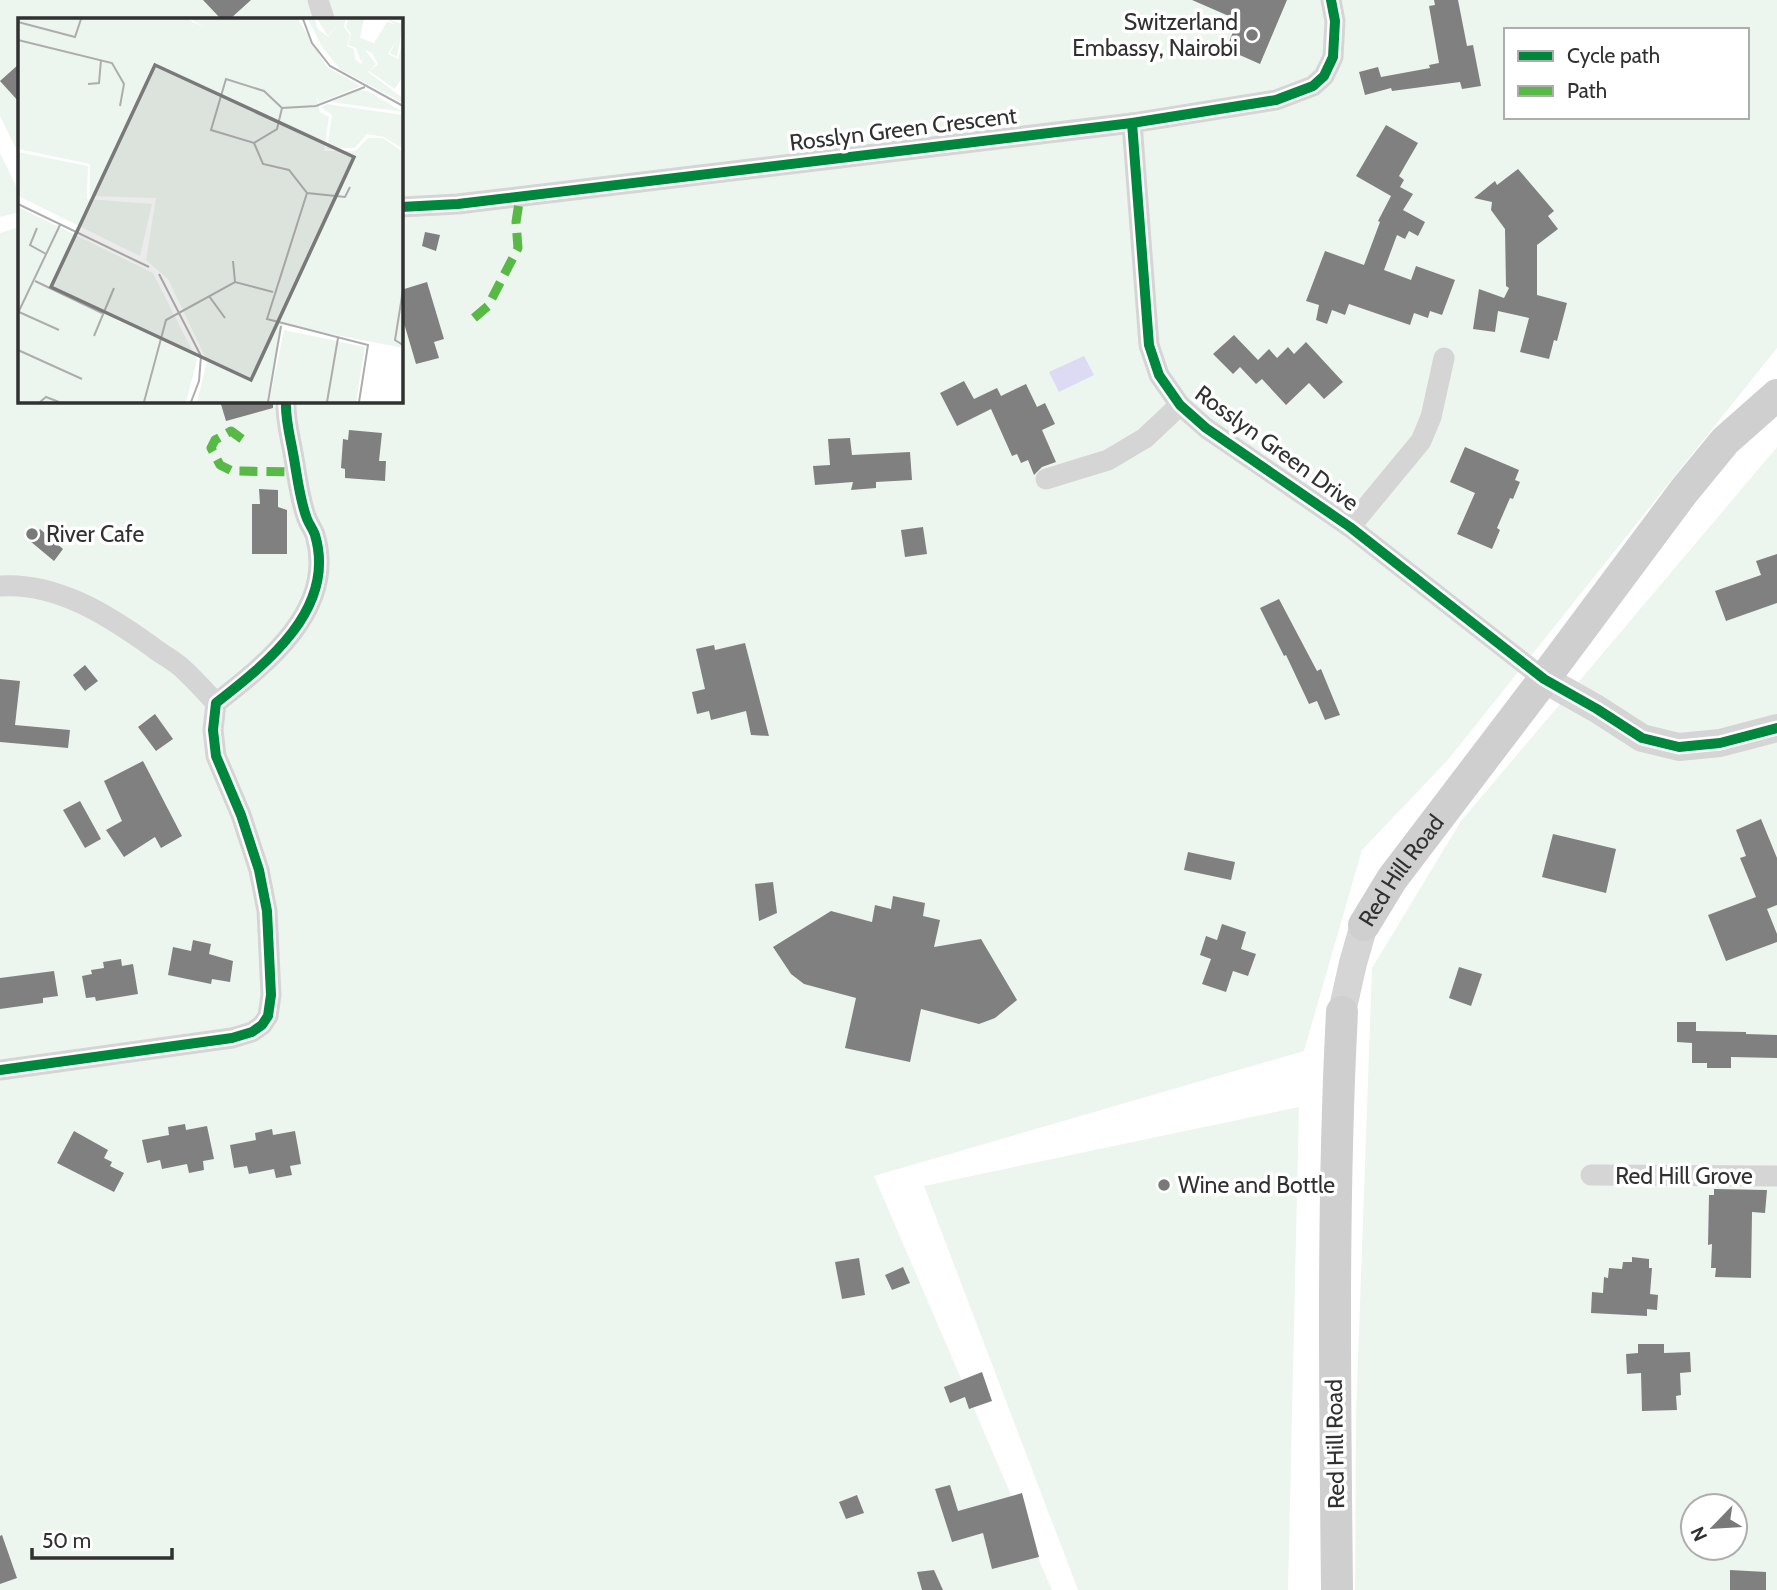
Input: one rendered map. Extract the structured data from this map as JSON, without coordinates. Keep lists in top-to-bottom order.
{
  "streets": {
    "main road": ["Red Hill Road"],
    "street": ["Rosslyn Green Crescent", "Rosslyn Green Drive", "Red Hill Grove"]
  },
  "crossings": [
    ["Rosslyn Green Crescent", "Rosslyn Green Drive"],
    ["Rosslyn Green Drive", "Red Hill Road"]
  ],
  "places": ["Switzerland Embassy, Nairobi", "River Cafe", "Wine and Bottle"],
  "legend": ["Cycle path", "Path"],
  "scale_bar": "50 m",
  "north": "bottom left"
}
